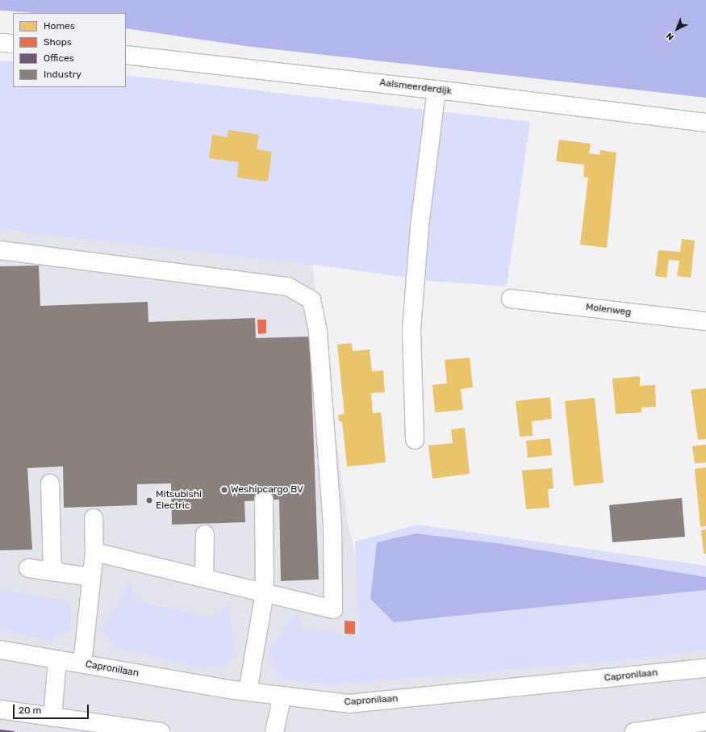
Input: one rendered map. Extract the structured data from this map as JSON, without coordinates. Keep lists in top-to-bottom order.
{
  "streets": {
    "street": ["Aalsmeerderdijk", "Molenweg", "Capronilaan"]
  },
  "places": ["Weshipcargo BV", "Mitsubishi Electric"],
  "legend": [
    "Homes",
    "Shops",
    "Offices",
    "Industry"
  ],
  "scale_bar": "20 m",
  "north": "bottom left"
}
